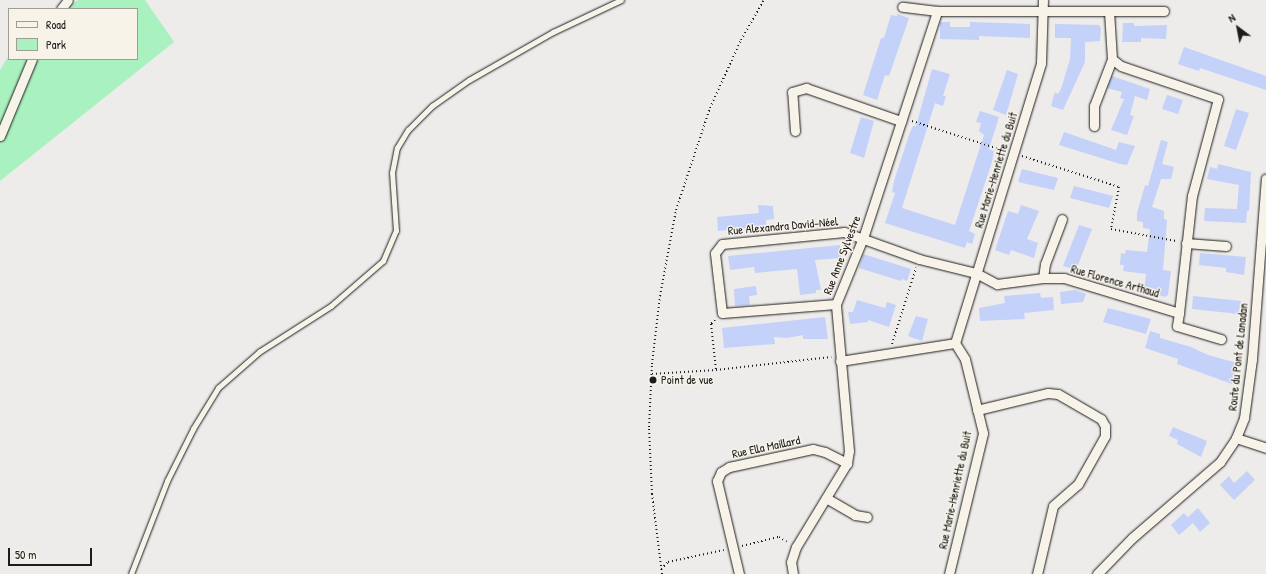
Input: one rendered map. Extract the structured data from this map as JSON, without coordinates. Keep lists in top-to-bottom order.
{
  "streets": {
    "street": [
      "Rue Marie-Henriette du Buit",
      "Rue Alexandra David-Néel",
      "Rue Anne Sylvestre",
      "Rue Florence Arthaud",
      "Route du Pont de Lanadan",
      "Rue Ella Maillard"
    ]
  },
  "crossings": [
    ["Rue Marie-Henriette du Buit", "Rue Florence Arthaud"],
    ["Rue Alexandra David-Néel", "Rue Anne Sylvestre"],
    ["Rue Alexandra David-Néel", "Rue Florence Arthaud"],
    ["Rue Anne Sylvestre", "Rue Florence Arthaud"],
    ["Rue Anne Sylvestre", "Rue Ella Maillard"]
  ],
  "places": ["Point de vue"],
  "legend": ["Road", "Park"],
  "scale_bar": "50 m",
  "north": "top left"
}
